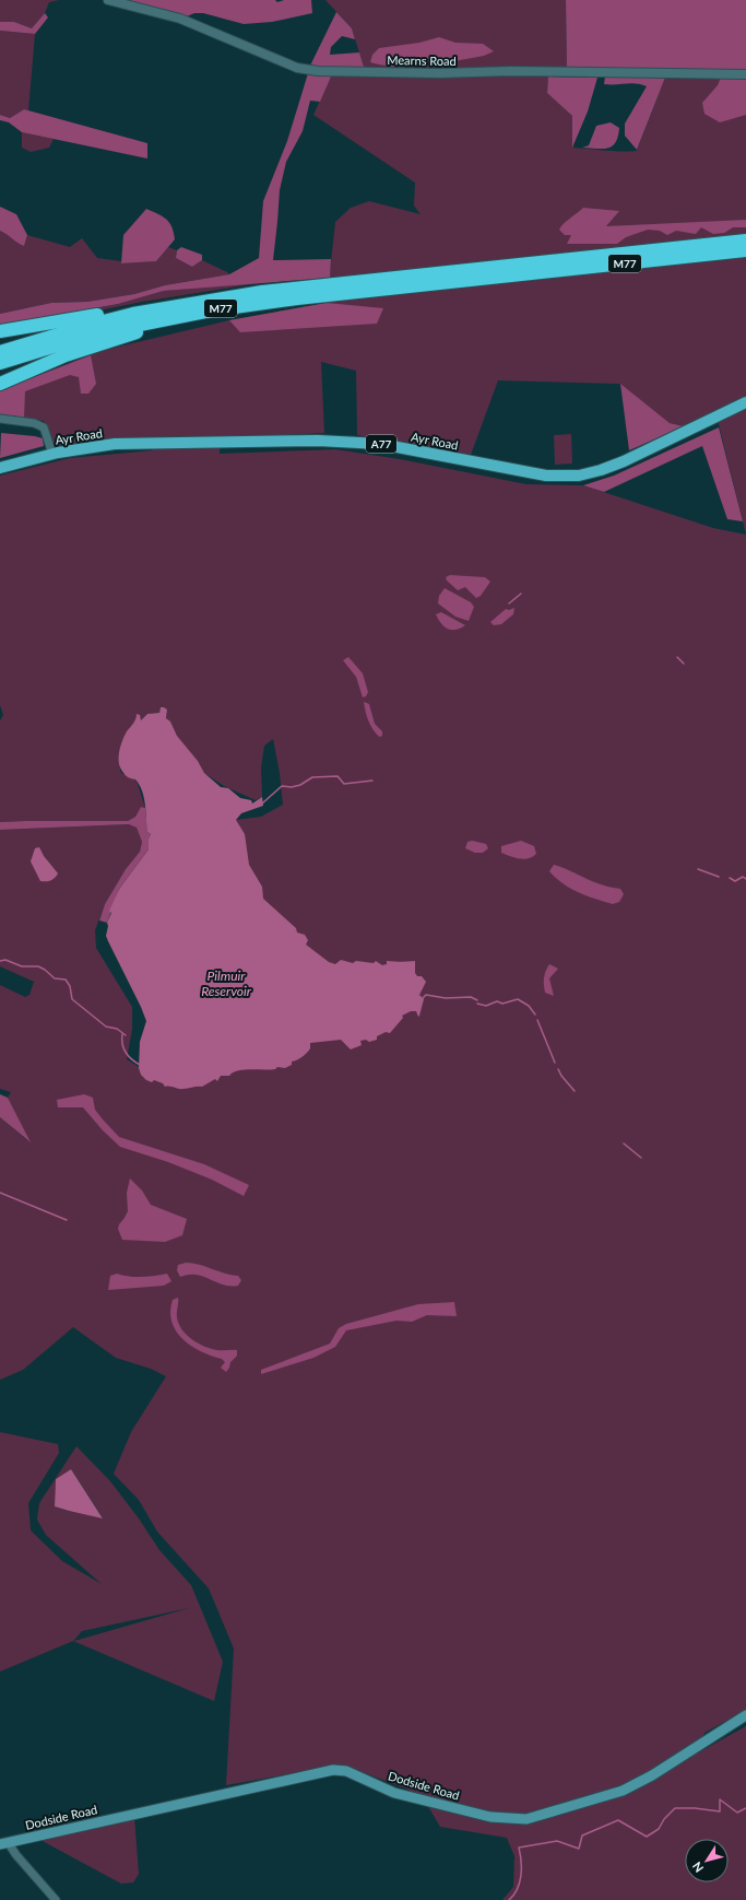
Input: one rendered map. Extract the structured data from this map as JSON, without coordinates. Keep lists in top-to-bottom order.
{
  "streets": {
    "highway": ["M77"],
    "main road": ["Ayr Road", "A77", "Dodside Road"],
    "street": ["Mearns Road"]
  },
  "water": ["Pilmuir Reservoir"],
  "north": "bottom left"
}
